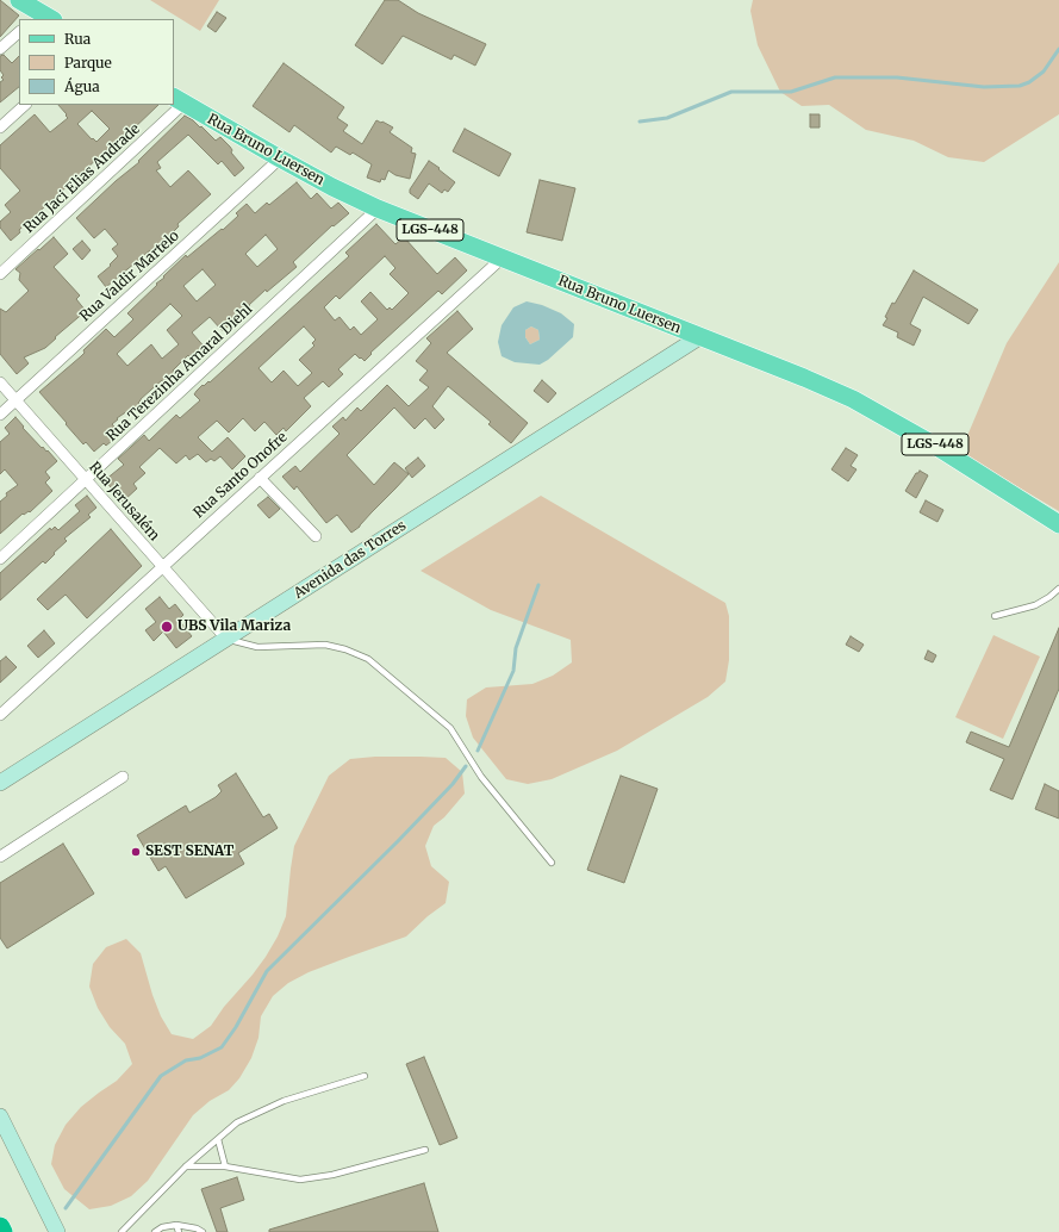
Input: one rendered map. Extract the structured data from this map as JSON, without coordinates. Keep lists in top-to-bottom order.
{
  "streets": {
    "main road": ["Rua Bruno Luersen", "LGS-448", "Avenida das Torres"],
    "street": [
      "Rua Jaci Elias Andrade",
      "Rua Valdir Martelo",
      "Rua Terezinha Amaral Diehl",
      "Rua Santo Onofre",
      "Rua Jerusalém"
    ]
  },
  "crossings": [
    ["Rua Bruno Luersen", "Rua Valdir Martelo"],
    ["Rua Bruno Luersen", "Rua Terezinha Amaral Diehl"],
    ["Rua Bruno Luersen", "Rua Santo Onofre"],
    ["Rua Bruno Luersen", "Avenida das Torres"],
    ["Rua Valdir Martelo", "Rua Jerusalém"],
    ["Rua Terezinha Amaral Diehl", "Rua Jerusalém"],
    ["Rua Santo Onofre", "Rua Jerusalém"],
    ["Rua Jerusalém", "Avenida das Torres"]
  ],
  "places": ["UBS Vila Mariza", "SEST SENAT"],
  "legend": ["Rua", "Parque", "Água"]
}
